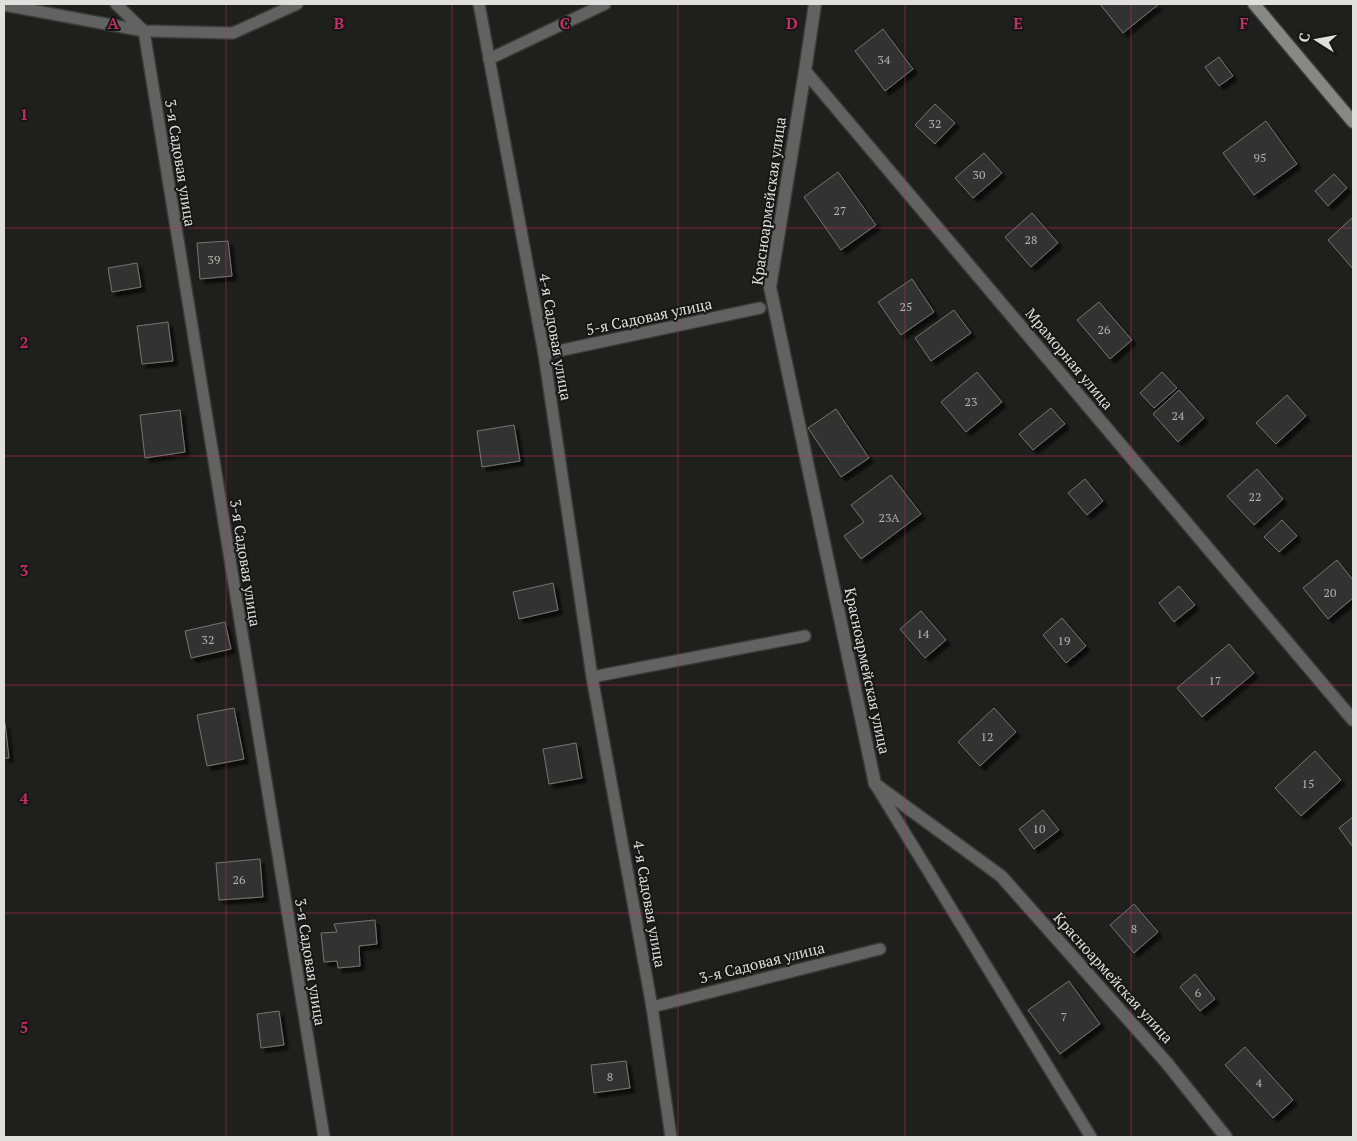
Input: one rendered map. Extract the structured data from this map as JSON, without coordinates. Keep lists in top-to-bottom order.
{
  "streets": {
    "street": ["Красноармейская улица", "Мраморная улица"],
    "lane": ["3-я Садовая улица", "5-я Садовая улица", "4-я Садовая улица"]
  },
  "crossings": [
    ["3-я Садовая улица", "4-я Садовая улица"],
    ["Красноармейская улица", "Мраморная улица"],
    ["5-я Садовая улица", "4-я Садовая улица"]
  ],
  "house_numbers": [
    "34",
    "32",
    "95",
    "30",
    "27",
    "28",
    "39",
    "25",
    "26",
    "23",
    "24",
    "22",
    "23А",
    "20",
    "14",
    "32",
    "19",
    "17",
    "12",
    "15",
    "10",
    "26",
    "8",
    "6",
    "7",
    "8",
    "4"
  ],
  "north": "left",
  "grid": {
    "columns": [
      "A",
      "B",
      "C",
      "D",
      "E",
      "F"
    ],
    "rows": [
      "1",
      "2",
      "3",
      "4",
      "5"
    ]
  }
}
